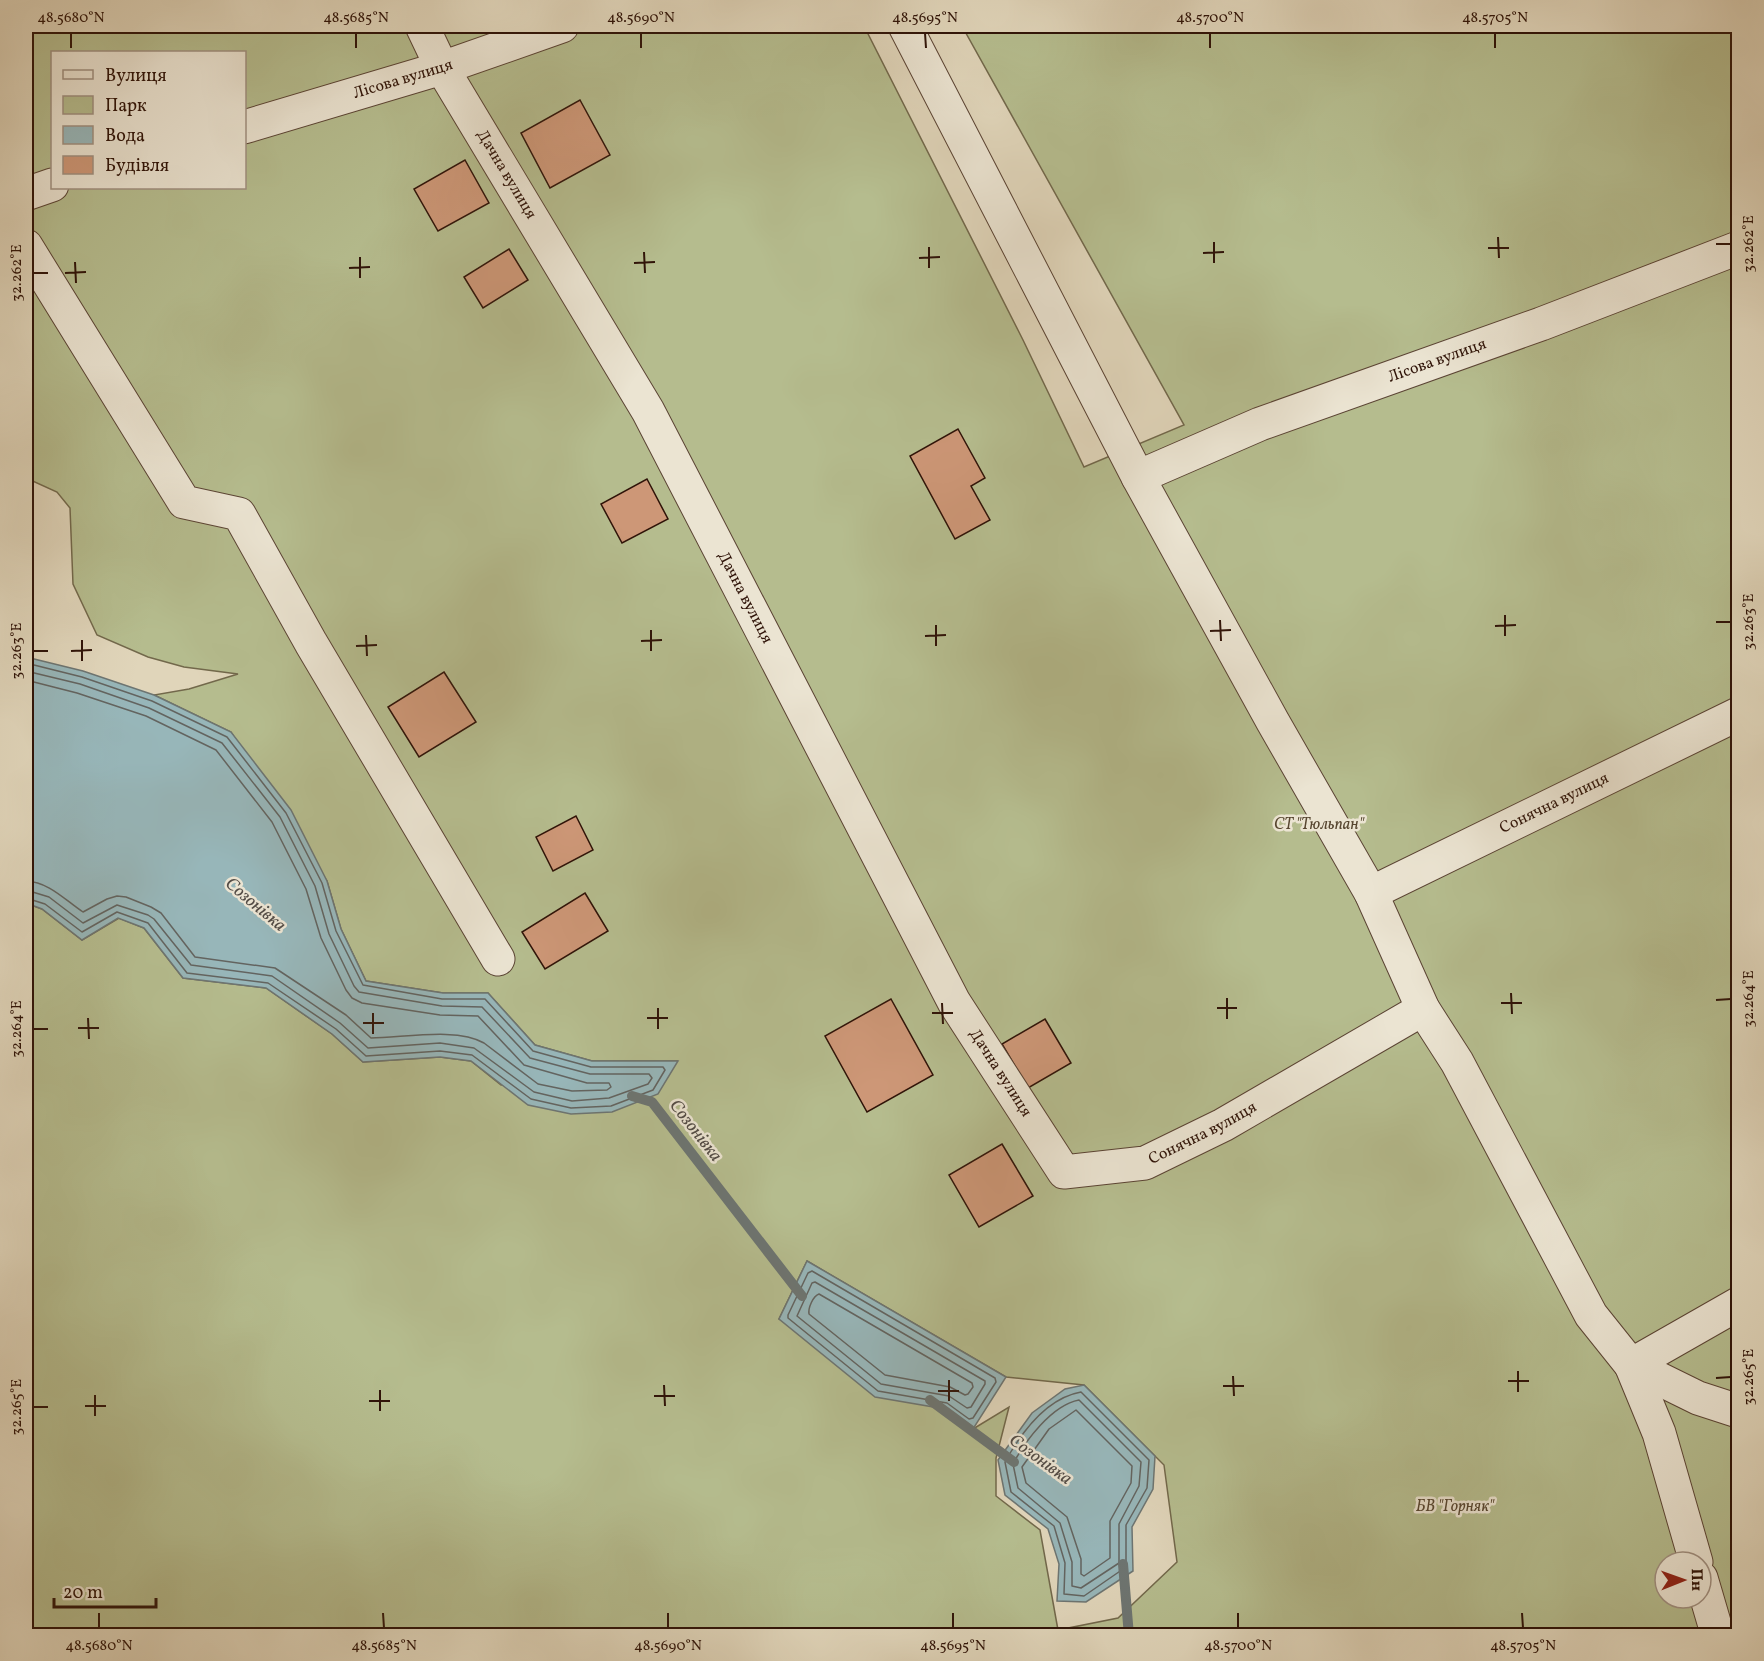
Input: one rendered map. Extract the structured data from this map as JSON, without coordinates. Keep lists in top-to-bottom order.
{
  "streets": {
    "street": ["Лісова вулиця", "Дачна вулиця", "Сонячна вулиця"]
  },
  "crossings": [
    ["Лісова вулиця", "Дачна вулиця"],
    ["Дачна вулиця", "Сонячна вулиця"]
  ],
  "water": ["Созонівка"],
  "parks": ["СТ \"Тюльпан\"", "БВ \"Горняк\""],
  "legend": [
    "Вулиця",
    "Парк",
    "Вода",
    "Будівля"
  ],
  "scale_bar": "20 m",
  "north": "right",
  "coordinates": [
    "48.5680°N",
    "48.5685°N",
    "48.5690°N",
    "48.5695°N",
    "48.5700°N",
    "48.5705°N",
    "32.262°E",
    "32.263°E",
    "32.264°E",
    "32.265°E"
  ]
}
